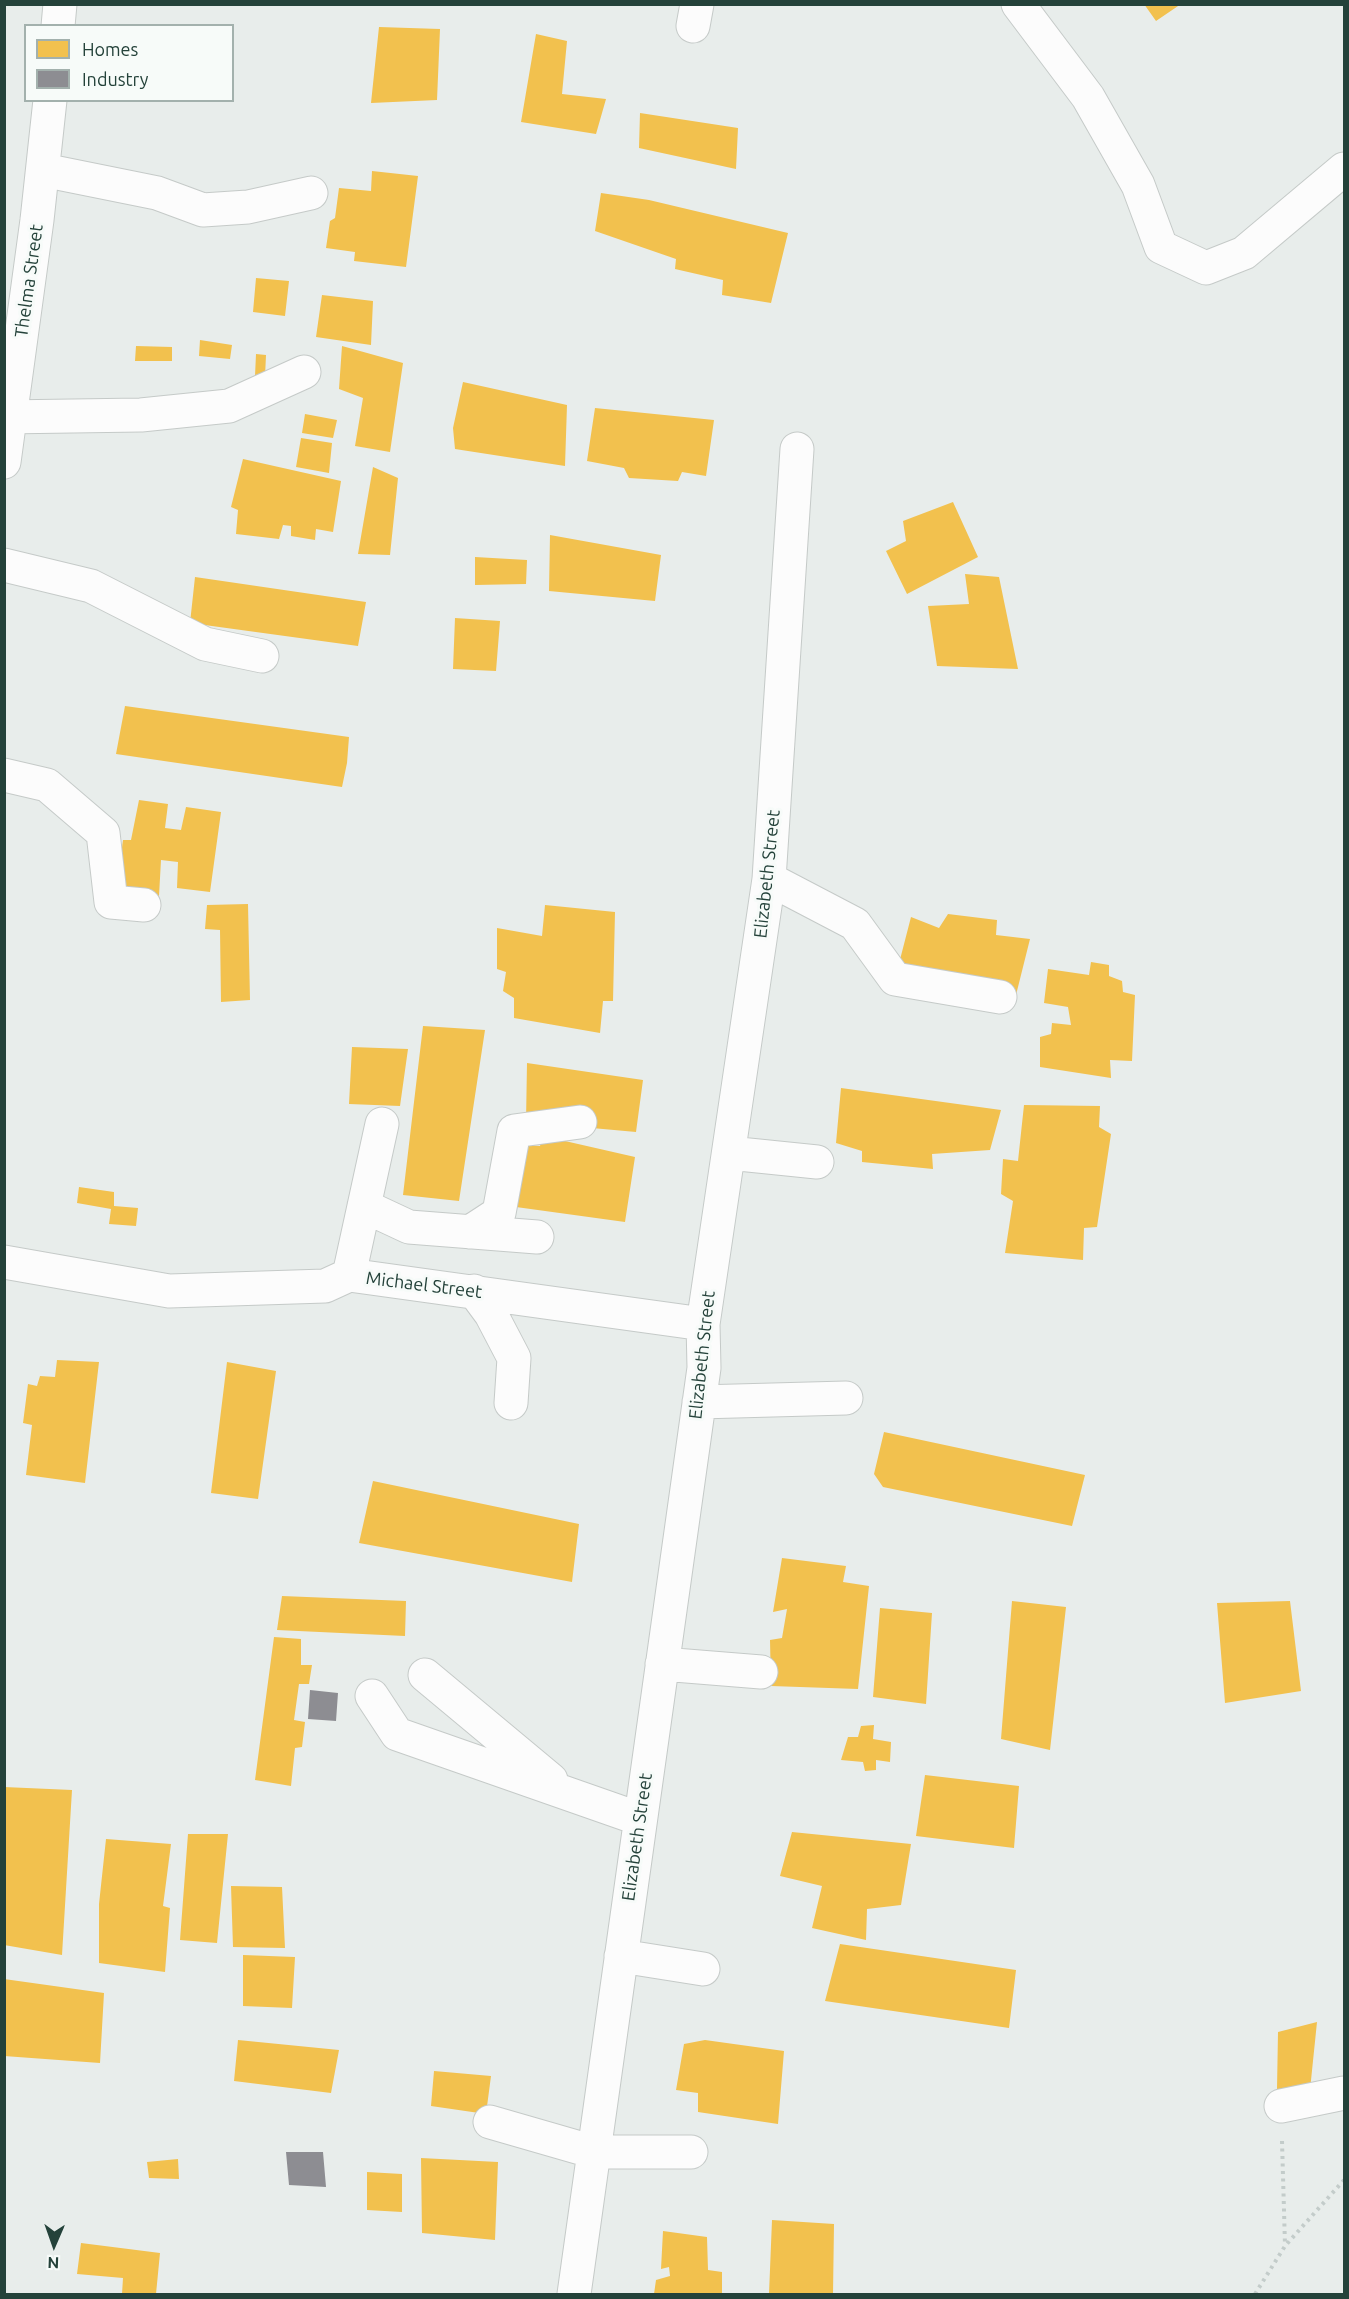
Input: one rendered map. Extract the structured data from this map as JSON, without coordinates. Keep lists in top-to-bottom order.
{
  "streets": {
    "street": ["Thelma Street", "Elizabeth Street", "Michael Street"]
  },
  "crossings": [
    ["Elizabeth Street", "Michael Street"]
  ],
  "legend": ["Homes", "Industry"],
  "north": "bottom"
}
